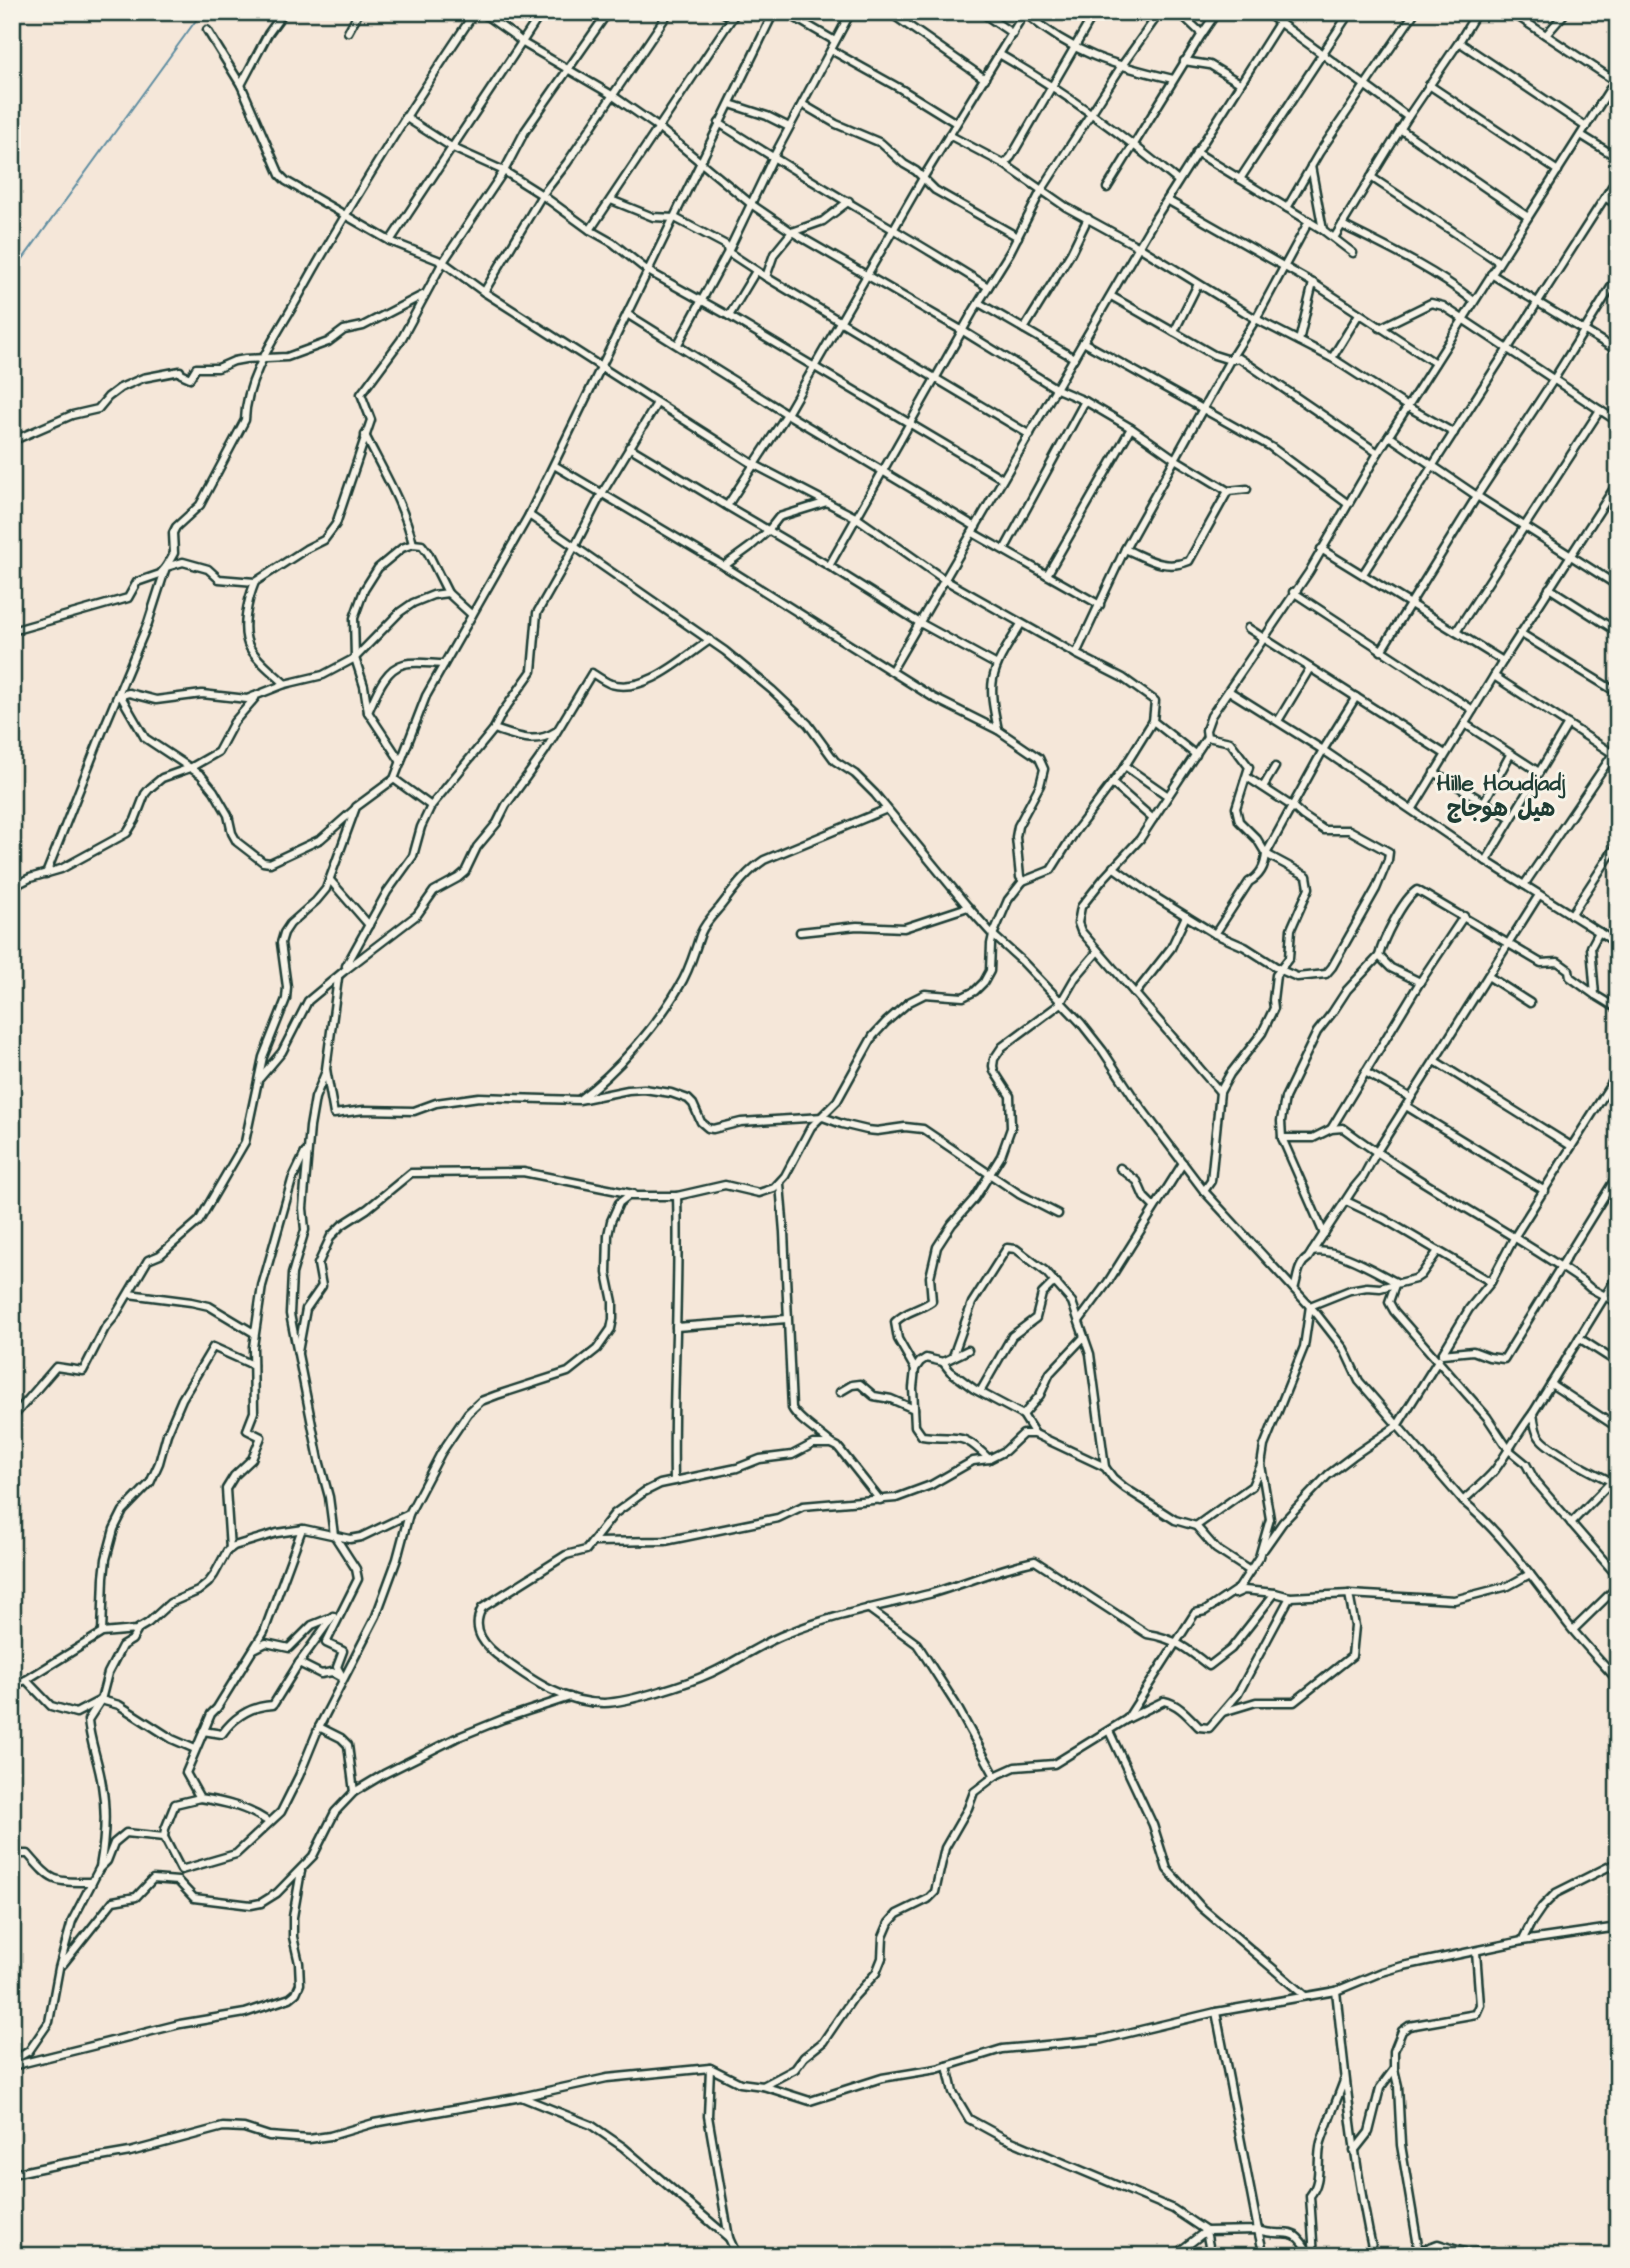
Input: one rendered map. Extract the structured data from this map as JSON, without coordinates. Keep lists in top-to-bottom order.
{
  "districts": ["Hille Houdjadj هيل هوجاج"]
}
